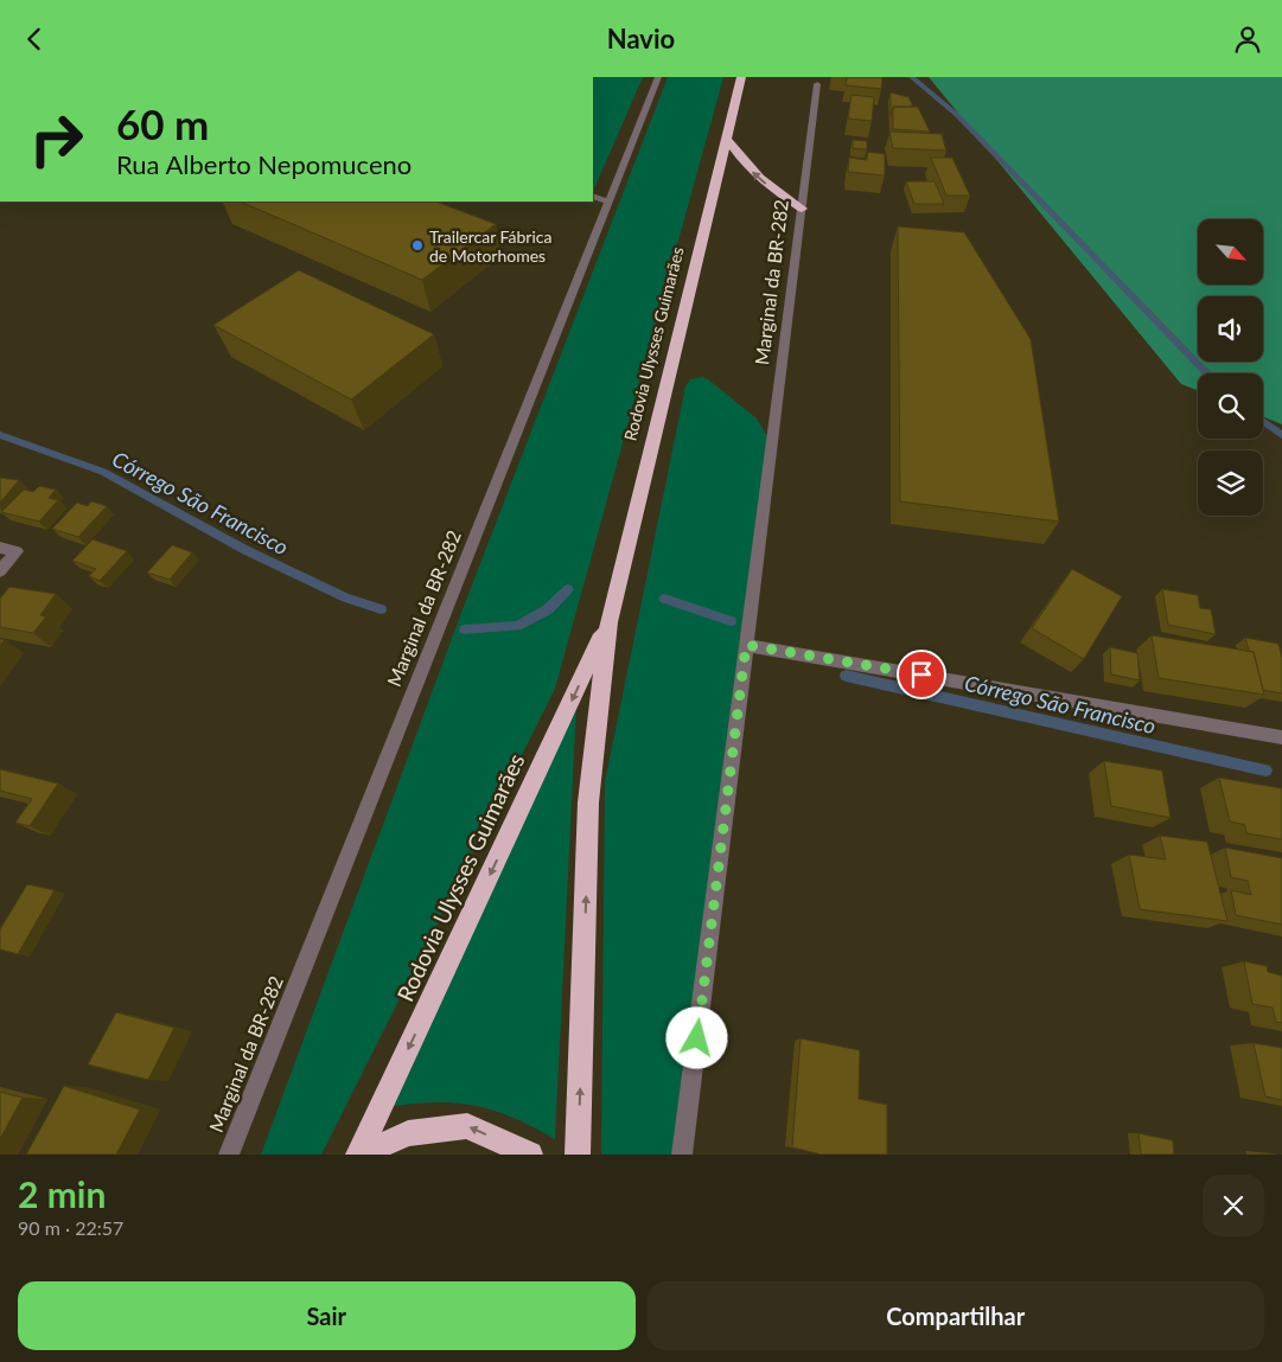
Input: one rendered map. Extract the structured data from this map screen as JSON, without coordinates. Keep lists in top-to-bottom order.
{
  "streets": {
    "highway": ["Rodovia Ulysses Guimarães"],
    "street": ["Marginal da BR-282"]
  },
  "water": ["Córrego São Francisco"],
  "places": ["Trailercar Fábrica de Motorhomes"],
  "north": "bottom right",
  "page": {
    "header": "Navio",
    "turn": ["60 m", "Rua Alberto Nepomuceno"],
    "heading": ["2 min", "90 m · 22:57"],
    "buttons": ["Sair", "Compartilhar"]
  }
}
